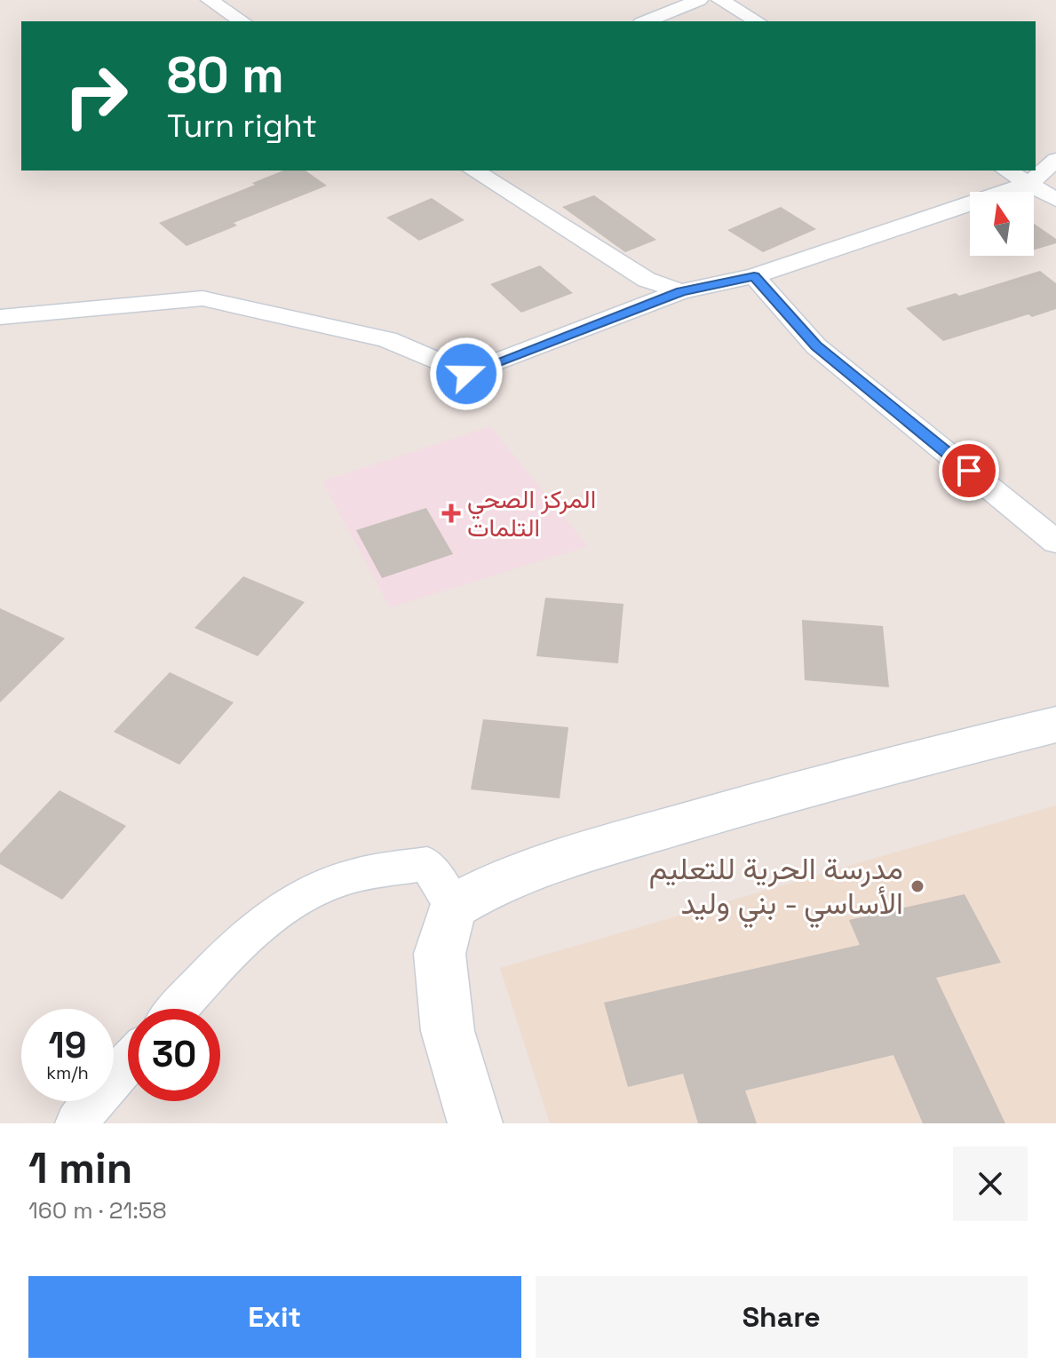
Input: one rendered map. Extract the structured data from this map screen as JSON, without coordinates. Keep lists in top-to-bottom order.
{
  "places": {
    "health": ["المركز الصحي التلمات"],
    "other": ["مدرسة الحرية للتعليم الأساسي - بني وليد"]
  },
  "north": "top",
  "page": {
    "turn": ["80 m", "Turn right"],
    "speed": "19 km/h",
    "limit": "30",
    "heading": ["1 min", "160 m · 21:58"],
    "buttons": ["Exit", "Share"]
  }
}
